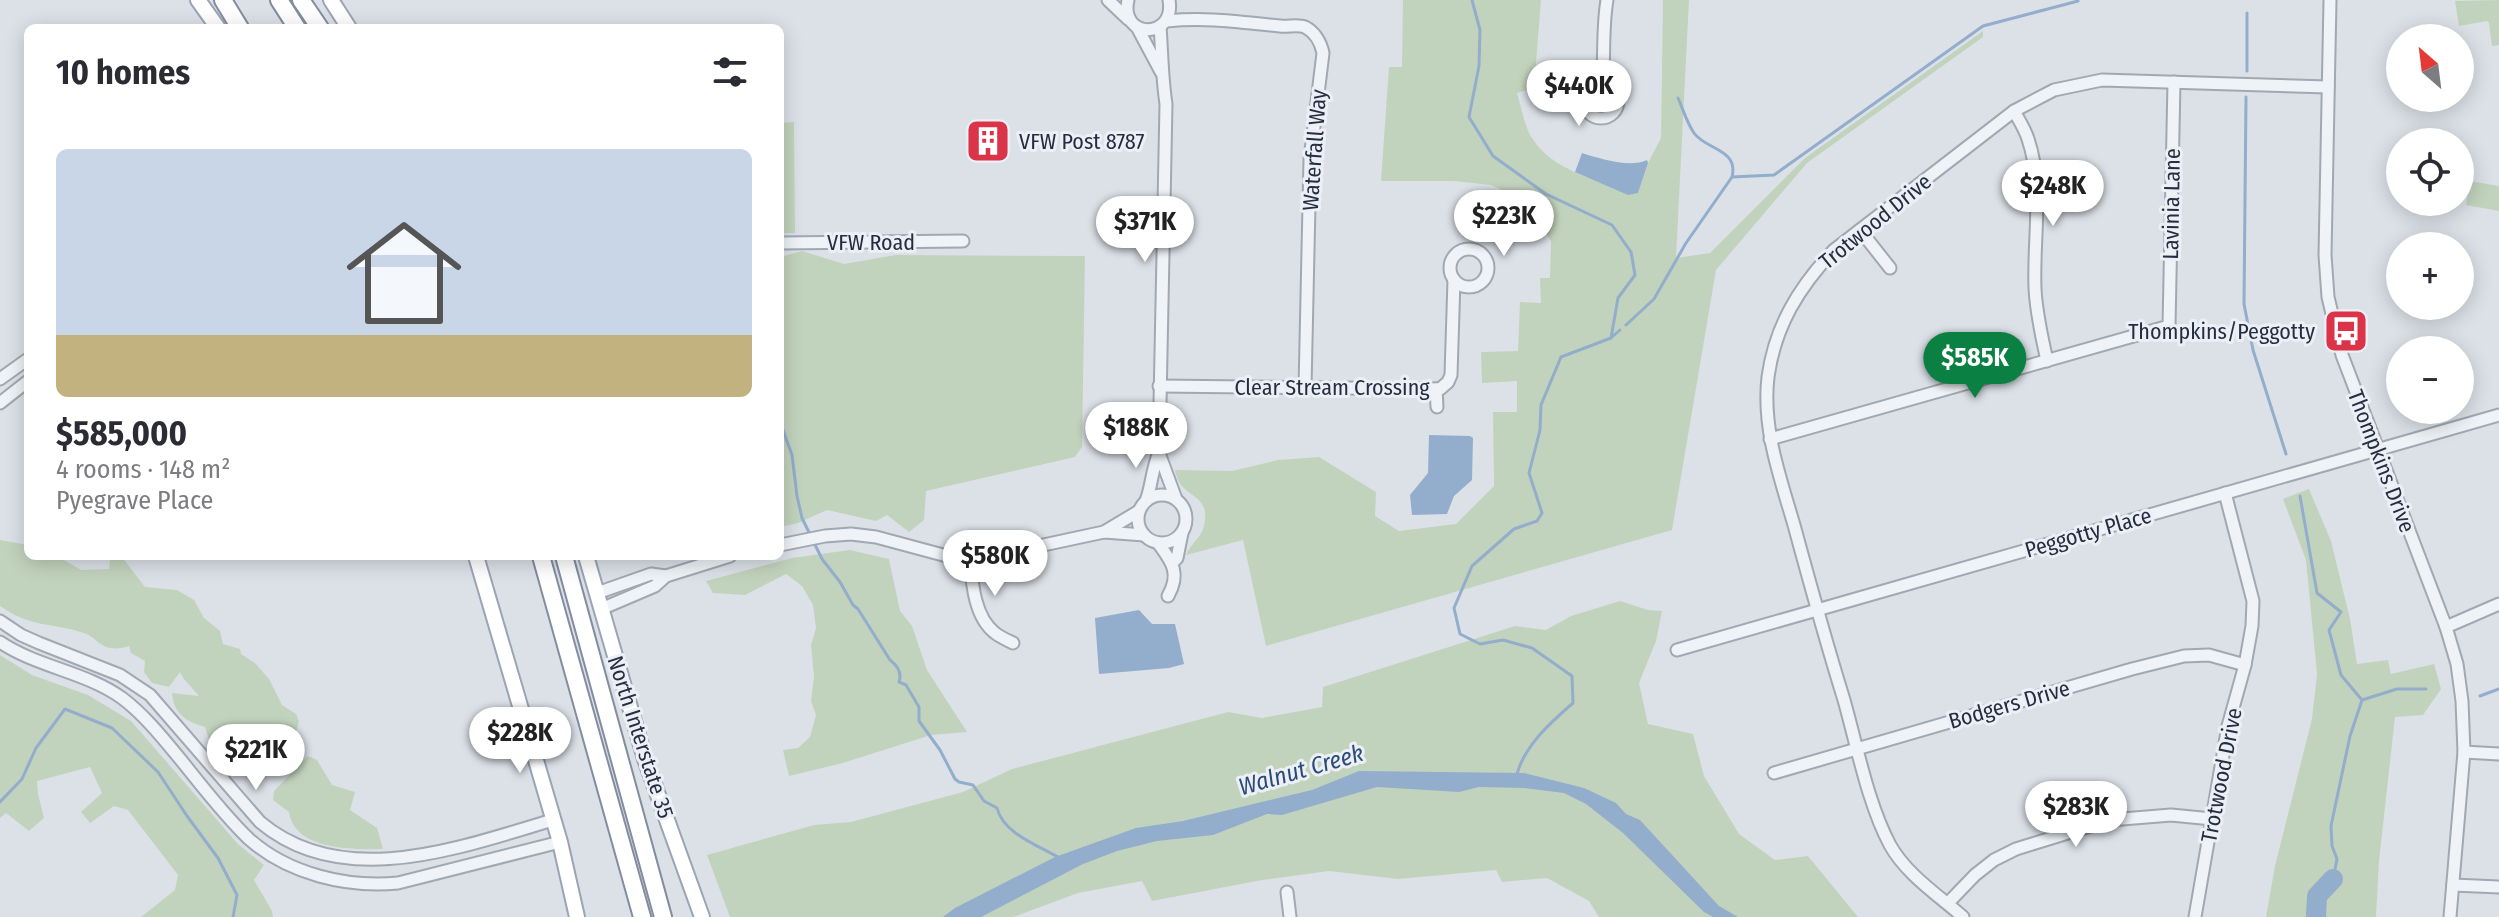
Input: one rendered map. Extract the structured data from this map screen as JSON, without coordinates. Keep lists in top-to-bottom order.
{
  "streets": {
    "main road": ["North Interstate 35"],
    "street": [
      "Waterfall Way",
      "Lavinia Lane",
      "Trotwood Drive",
      "VFW Road",
      "Clear Stream Crossing",
      "Thompkins Drive",
      "Peggotty Place",
      "Bodgers Drive"
    ]
  },
  "crossings": [
    ["Waterfall Way", "Clear Stream Crossing"],
    ["Lavinia Lane", "Trotwood Drive"],
    ["Trotwood Drive", "Thompkins Drive"],
    ["Trotwood Drive", "Peggotty Place"],
    ["Trotwood Drive", "Bodgers Drive"],
    ["Thompkins Drive", "Peggotty Place"]
  ],
  "water": ["Walnut Creek"],
  "places": {
    "building": ["VFW Post 8787"],
    "bus stop": ["Thompkins/Peggotty"]
  },
  "north": "top left",
  "page": {
    "map_buttons": ["+", "−"],
    "heading": "10 homes",
    "price": [
      "$440K",
      "$248K",
      "$223K",
      "$371K",
      "$585K",
      "$188K",
      "$580K",
      "$228K",
      "$221K",
      "$283K"
    ],
    "list": [
      {
        "name": "$585,000",
        "note": "4 rooms · 148 m² · Pyegrave Place"
      }
    ]
  }
}
